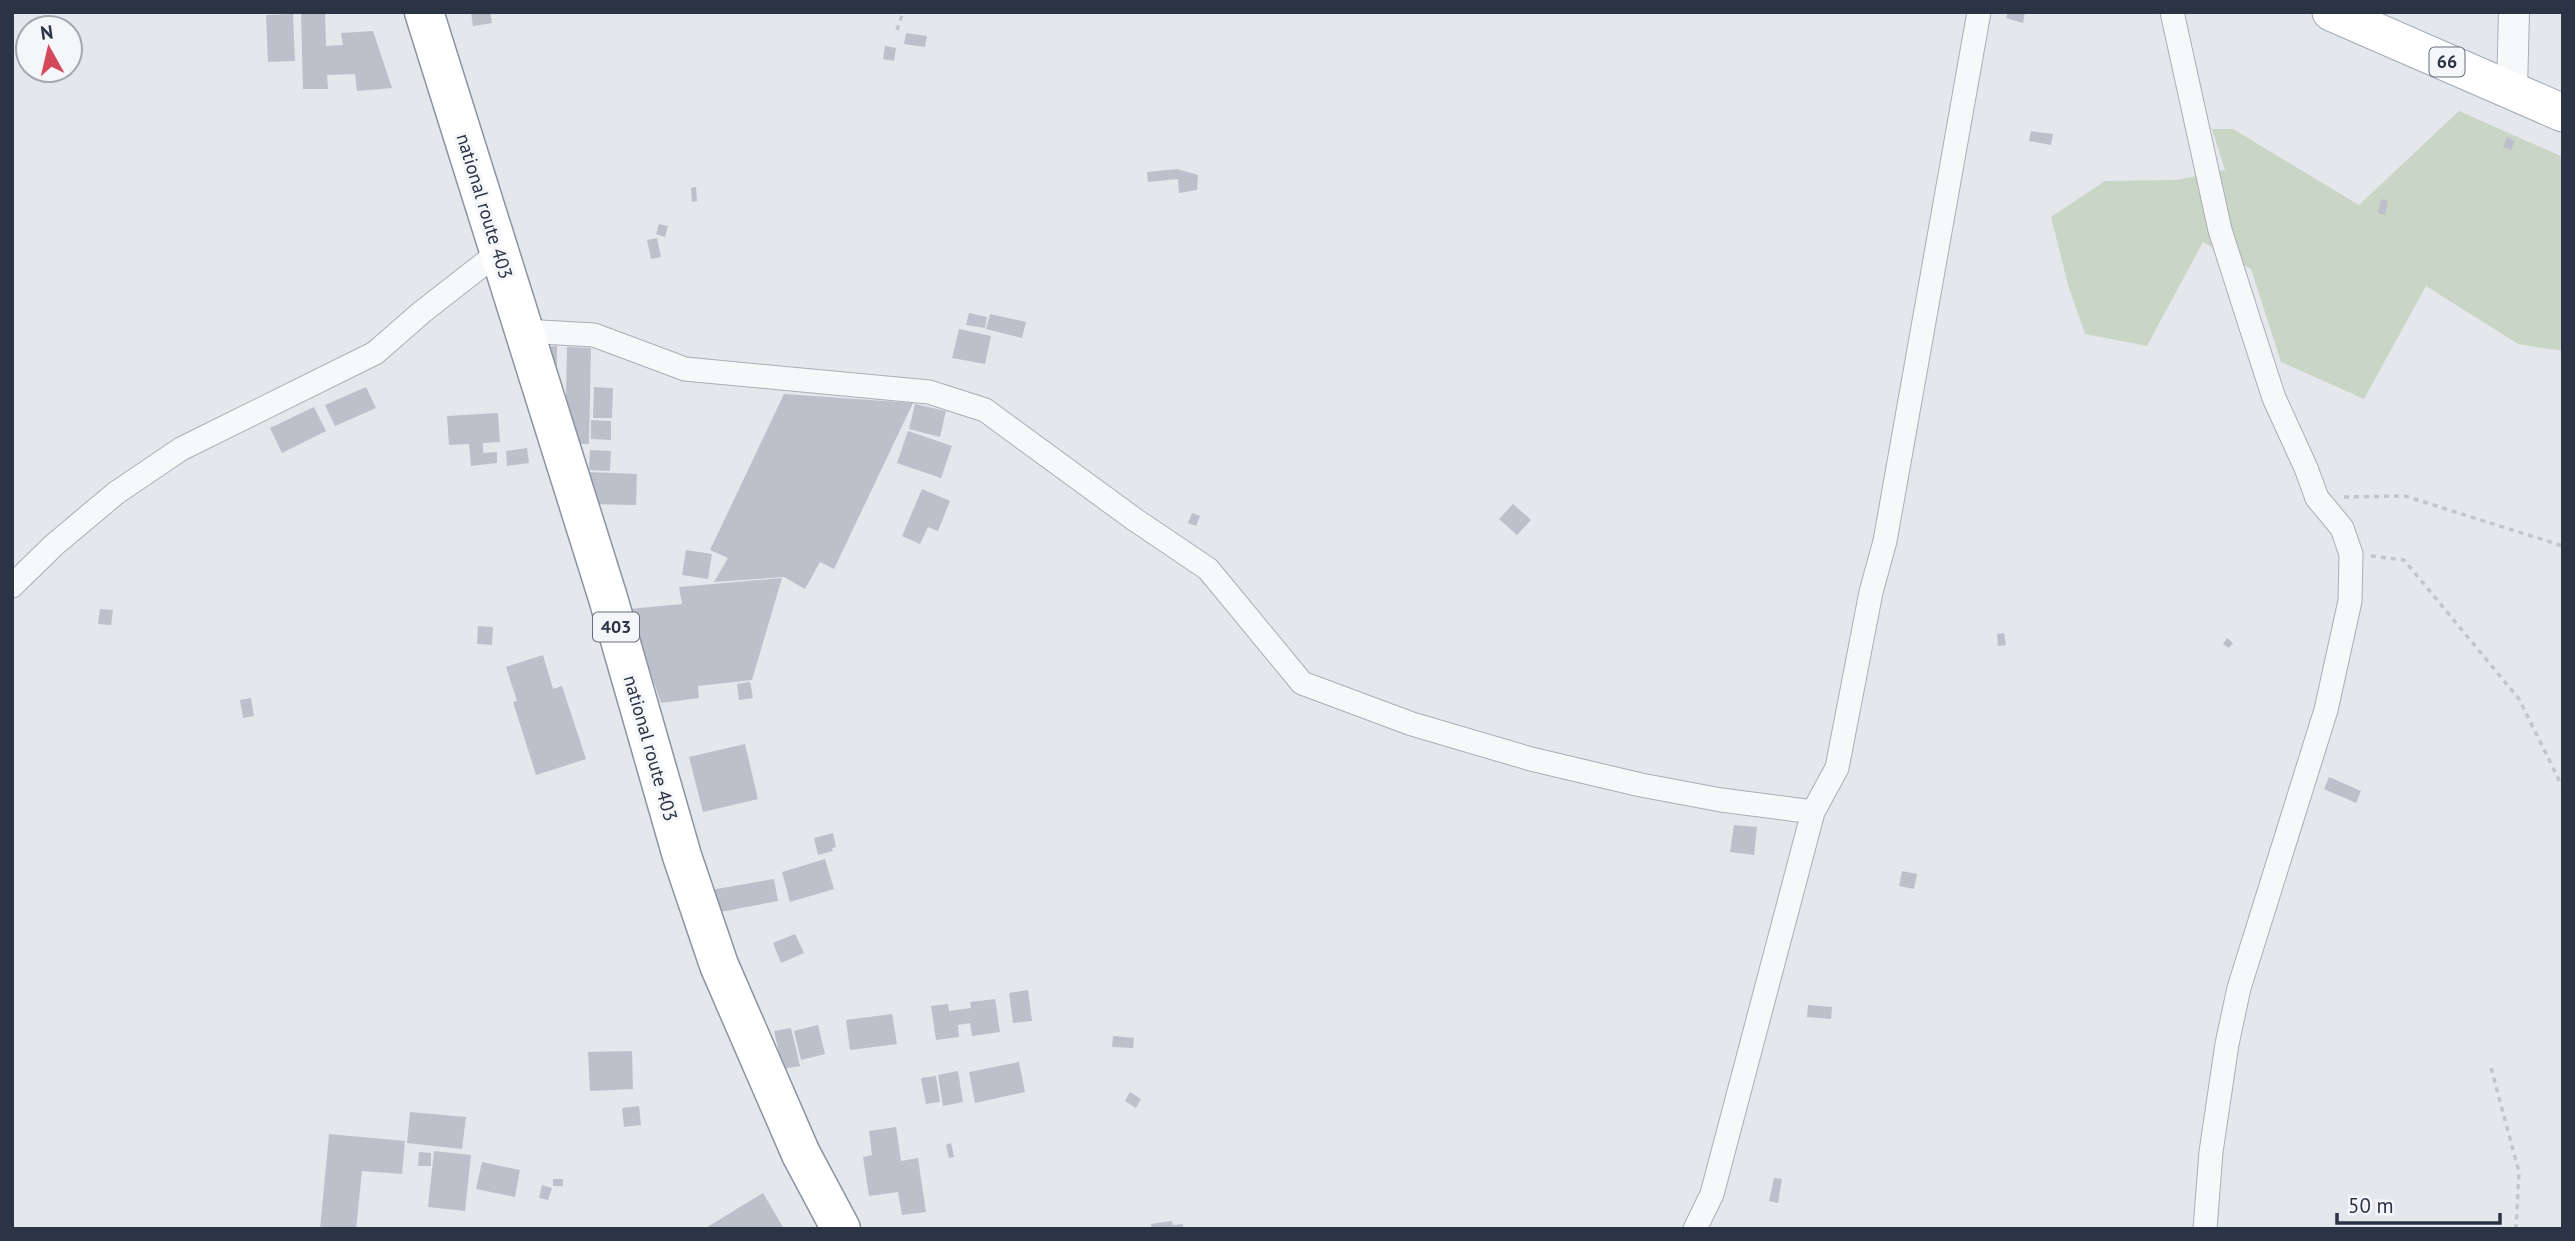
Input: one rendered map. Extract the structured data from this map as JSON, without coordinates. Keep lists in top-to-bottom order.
{
  "streets": {
    "highway": ["national route 403", "403"],
    "main road": ["66"]
  },
  "scale_bar": "50 m",
  "north": "top"
}
